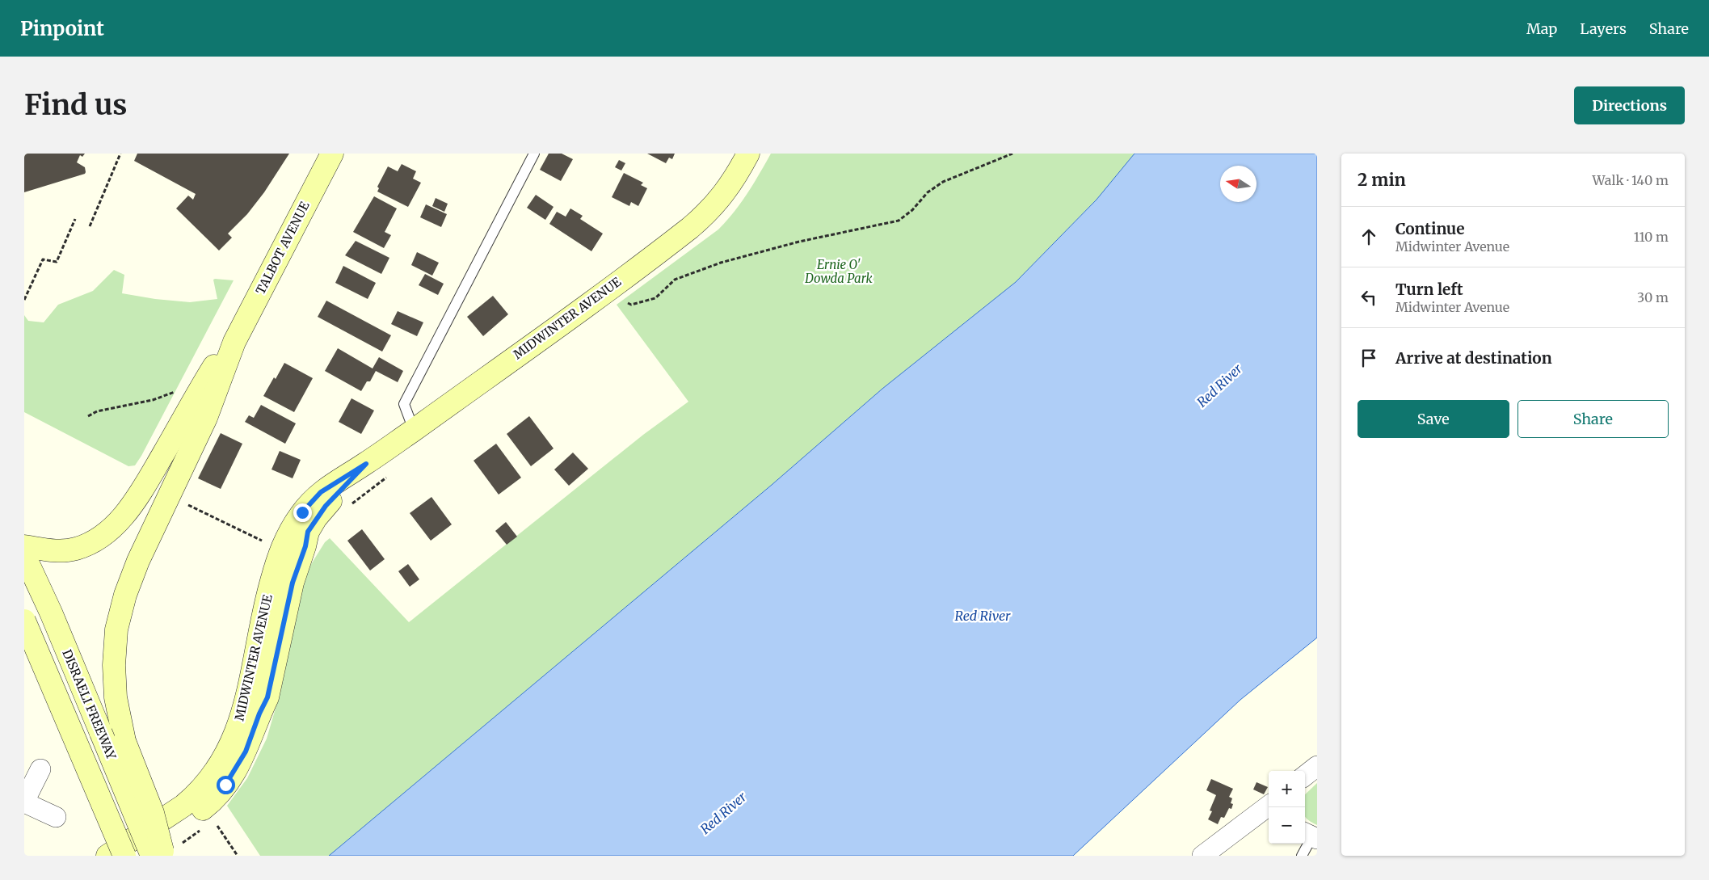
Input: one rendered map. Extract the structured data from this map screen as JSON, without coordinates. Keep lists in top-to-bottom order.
{
  "streets": {
    "main road": ["TALBOT AVENUE", "MIDWINTER AVENUE", "DISRAELI FREEWAY"]
  },
  "water": ["Red River"],
  "parks": ["Ernie O' Dowda Park"],
  "north": "left",
  "page": {
    "header": "Pinpoint",
    "nav": ["Map", "Layers", "Share"],
    "buttons": [
      "Directions",
      ["Save", "Share"]
    ],
    "title": "Find us",
    "heading": ["2 min", "Walk · 140 m"],
    "list": [
      ["Continue", "Midwinter Avenue", "110 m"],
      ["Turn left", "Midwinter Avenue", "30 m"],
      "Arrive at destination"
    ],
    "map_buttons": ["+", "−"]
  }
}
